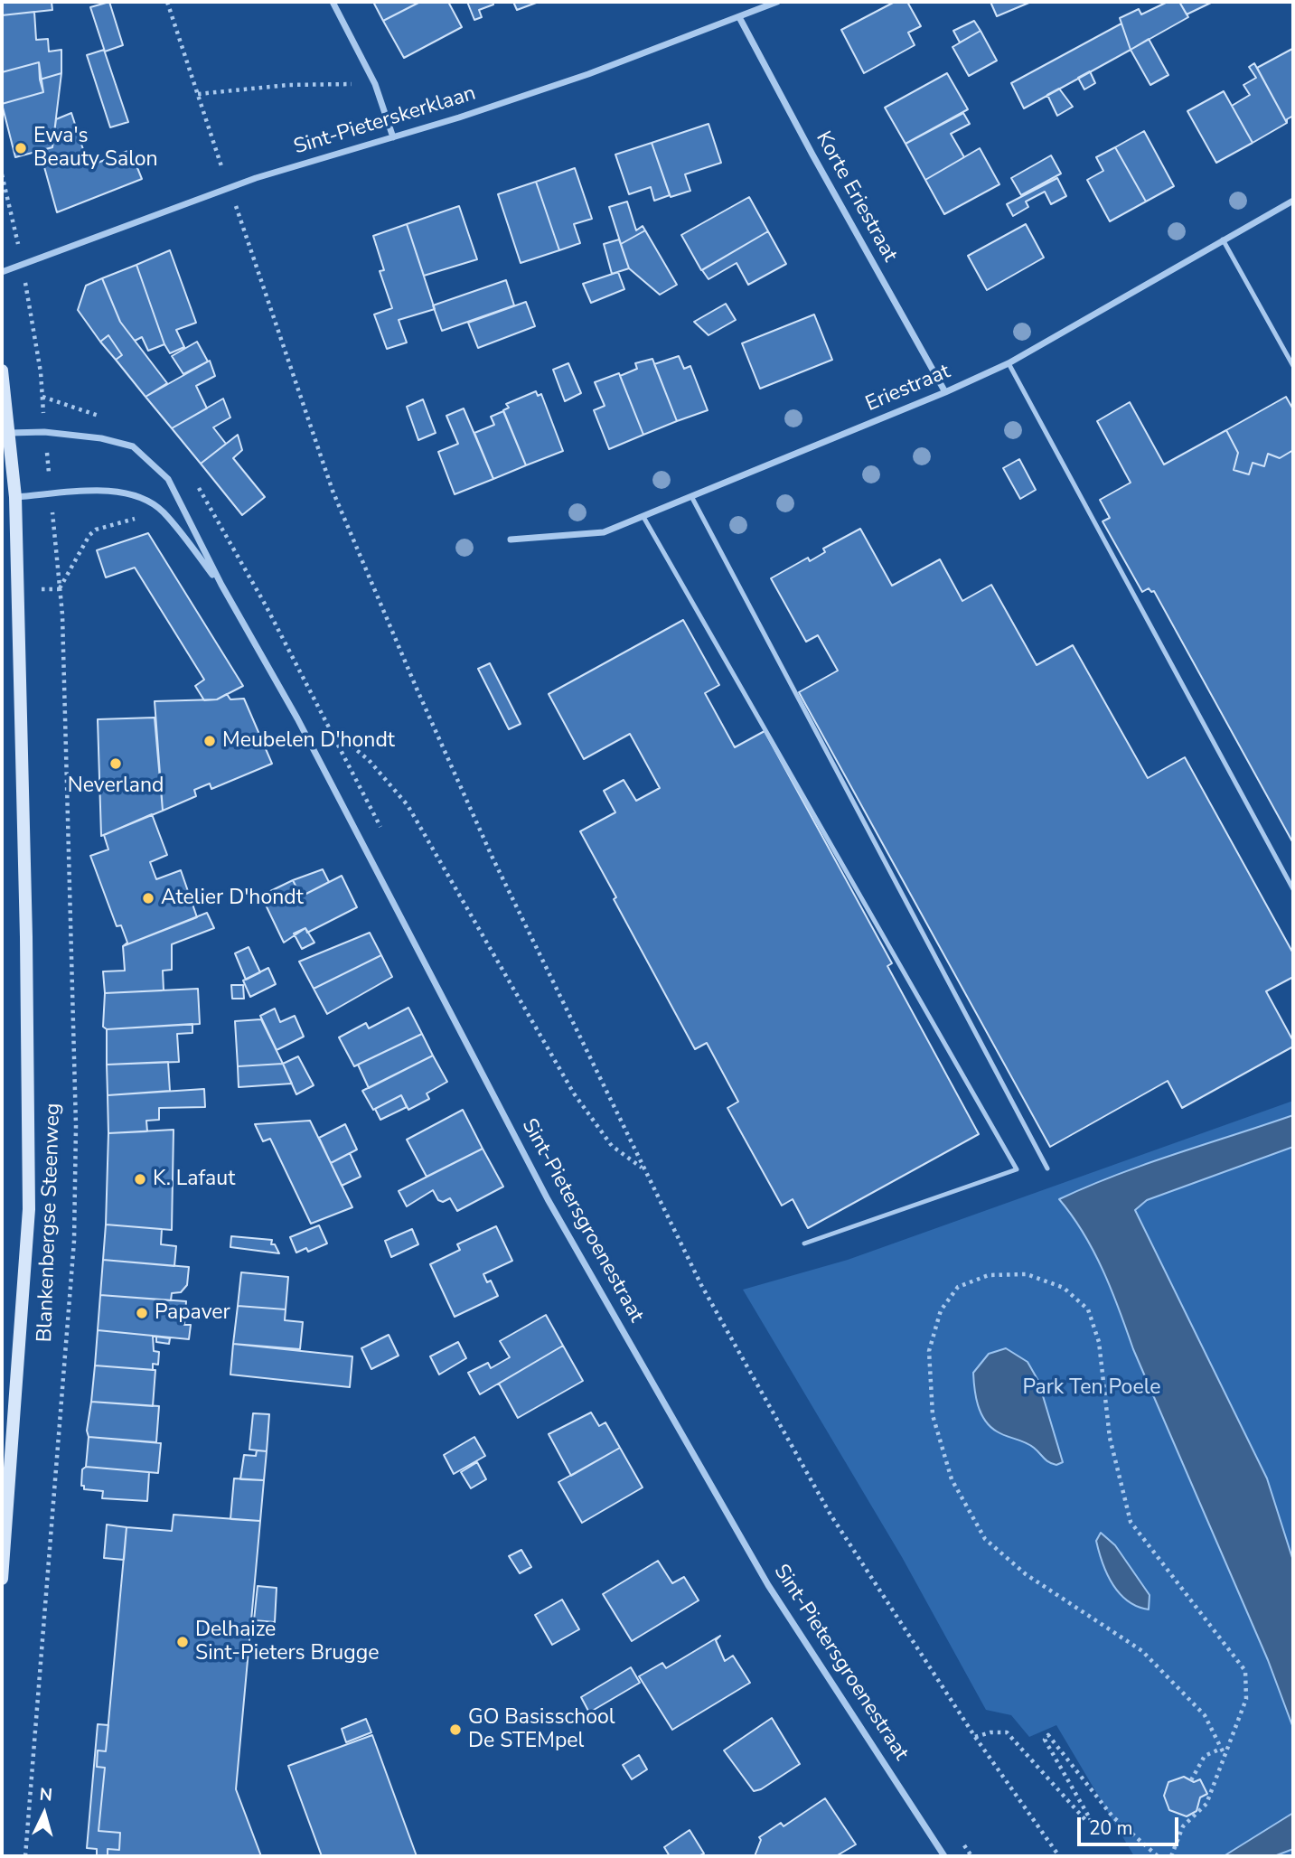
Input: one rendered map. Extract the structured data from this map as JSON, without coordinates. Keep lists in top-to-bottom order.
{
  "streets": {
    "main road": ["Blankenbergse Steenweg"],
    "street": [
      "Sint-Pieterskerklaan",
      "Korte Eriestraat",
      "Eriestraat",
      "Sint-Pietersgroenestraat"
    ]
  },
  "crossings": [
    ["Sint-Pieterskerklaan", "Korte Eriestraat"],
    ["Korte Eriestraat", "Eriestraat"],
    ["Sint-Pietersgroenestraat", "Blankenbergse Steenweg"]
  ],
  "parks": ["Park Ten Poele"],
  "places": [
    "Ewa's Beauty Salon",
    "Meubelen D'hondt",
    "Neverland",
    "Atelier D'hondt",
    "K. Lafaut",
    "Papaver",
    "Delhaize Sint-Pieters Brugge",
    "GO Basisschool De STEMpel"
  ],
  "scale_bar": "20 m",
  "north": "top"
}
